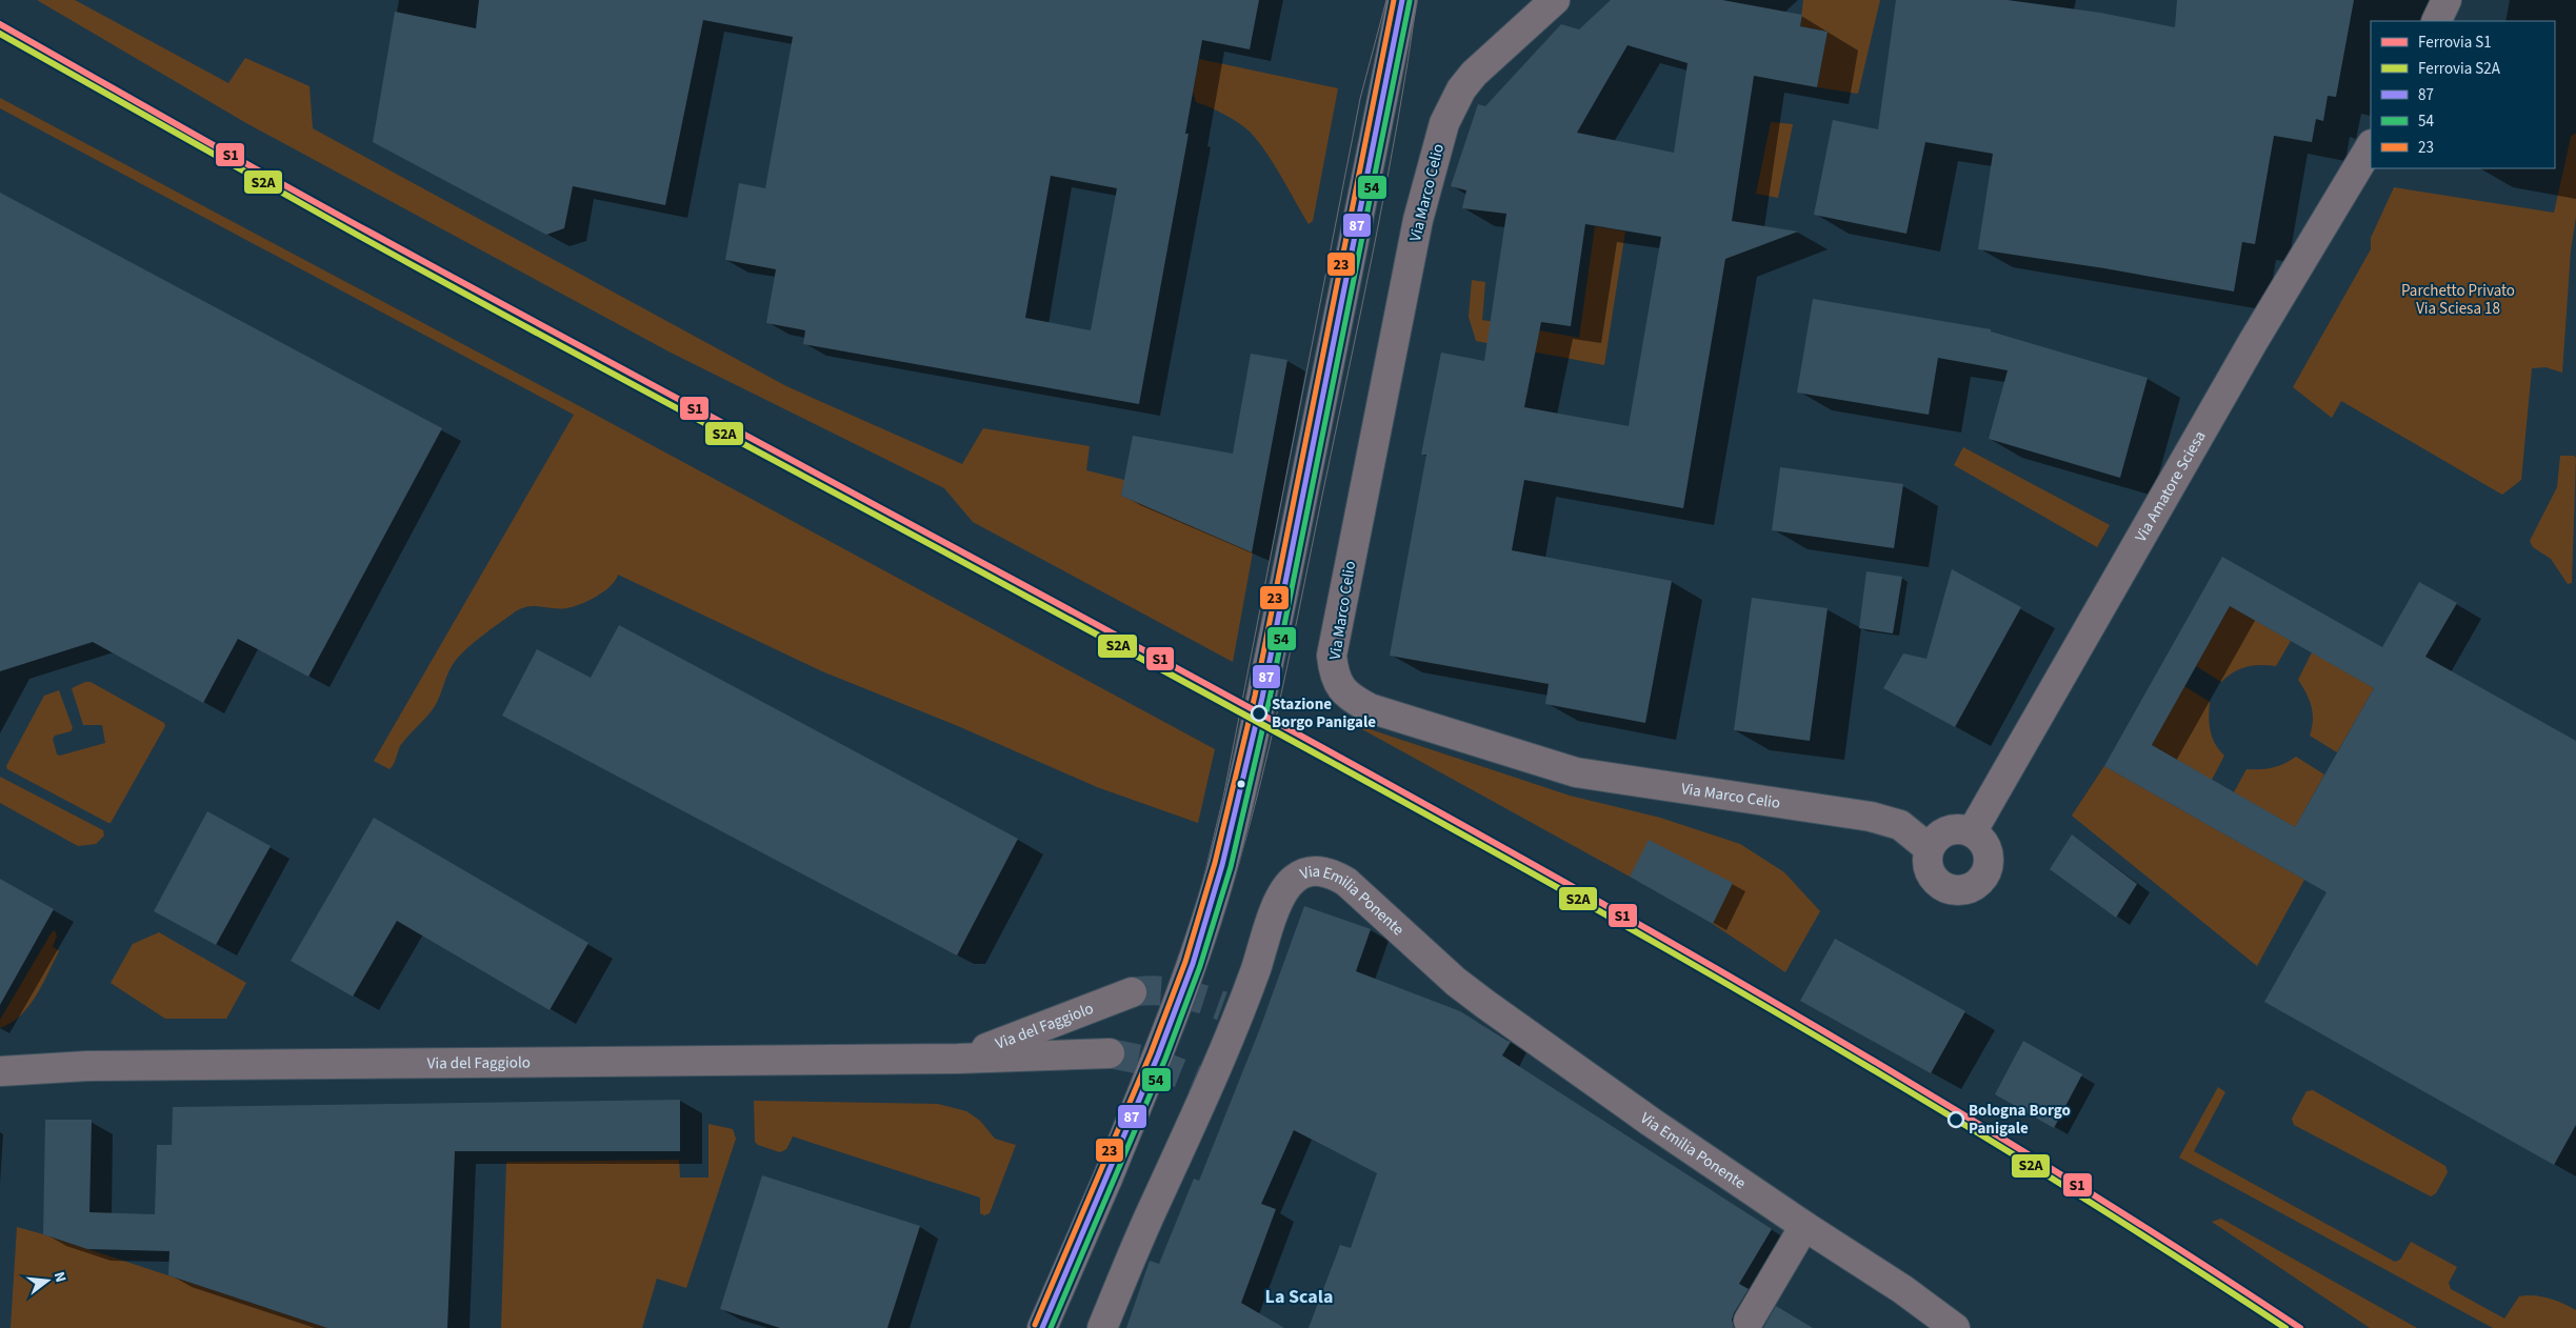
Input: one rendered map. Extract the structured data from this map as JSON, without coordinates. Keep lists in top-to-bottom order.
{
  "streets": {
    "street": [
      "Via Marco Celio",
      "Via Amatore Sciesa",
      "Via Emilia Ponente",
      "Via del Faggiolo"
    ]
  },
  "crossings": [
    ["Via Marco Celio", "Via Amatore Sciesa"]
  ],
  "districts": ["La Scala"],
  "parks": ["Parchetto Privato Via Sciesa 18"],
  "places": ["Stazione Borgo Panigale", "Bologna Borgo Panigale"],
  "lines": [
    "transit line 87",
    "transit line 23",
    "transit line 54",
    "rail line S1",
    "rail line S2A"
  ],
  "legend": [
    "Ferrovia S1",
    "Ferrovia S2A",
    "87",
    "54",
    "23"
  ],
  "north": "right"
}
